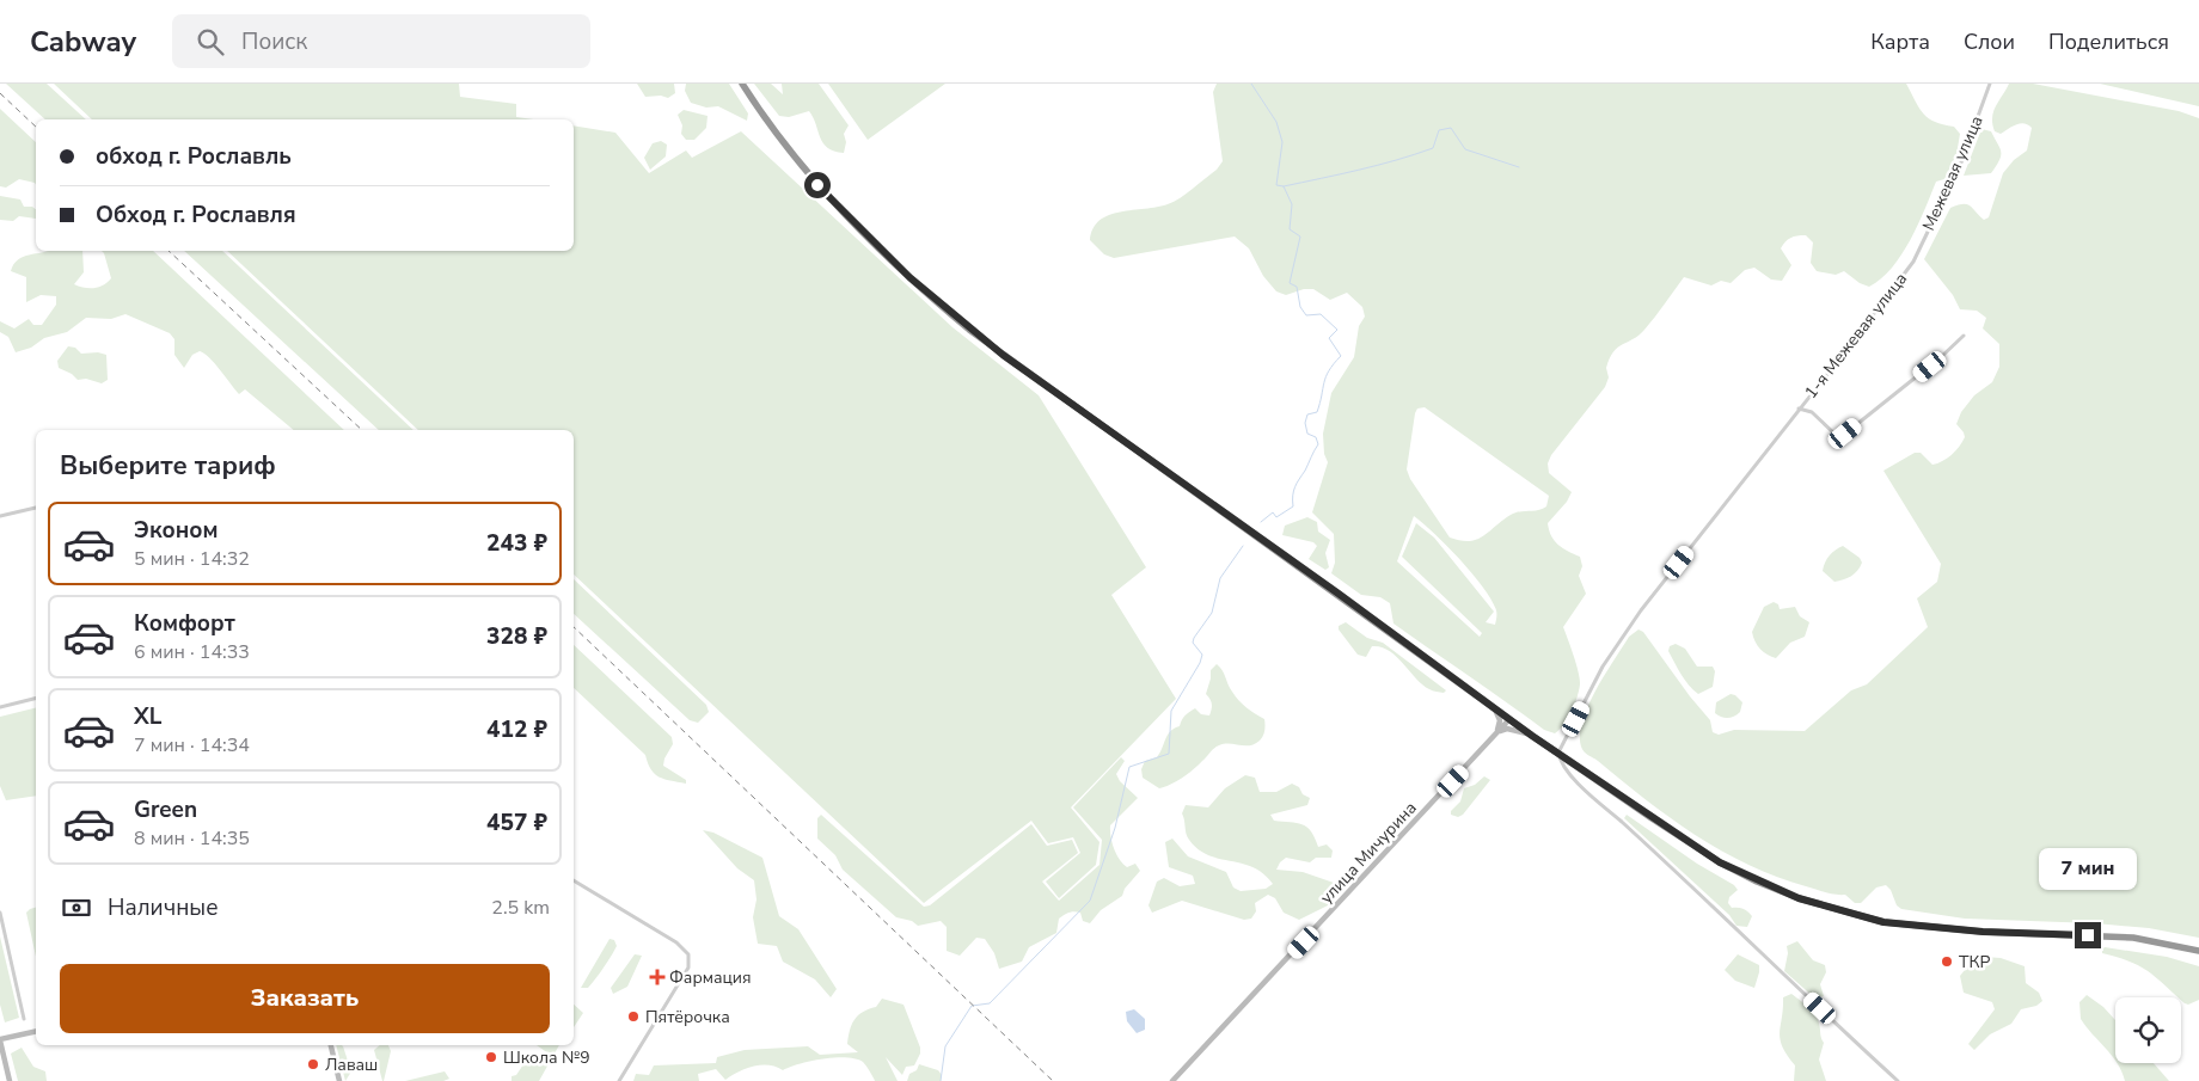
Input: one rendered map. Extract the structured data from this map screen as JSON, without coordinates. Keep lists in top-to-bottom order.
{
  "streets": {
    "main road": ["улица Мичурина"],
    "street": ["Межевая улица", "1-я Межевая улица"]
  },
  "crossings": [
    ["Межевая улица", "1-я Межевая улица"]
  ],
  "places": {
    "other": [
      "ТКР",
      "Пятёрочка",
      "Школа №9",
      "Лаваш"
    ],
    "health": ["Фармация"]
  },
  "page": {
    "header": "Cabway",
    "search": "Поиск",
    "nav": ["Карта", "Слои", "Поделиться"],
    "banner": ["обход г. Рославль", "Обход г. Рославля"],
    "heading": "Выберите тариф",
    "list": [
      {
        "name": "Эконом",
        "note": "5 мин · 14:32",
        "value": "243 ₽"
      },
      {
        "name": "Комфорт",
        "note": "6 мин · 14:33",
        "value": "328 ₽"
      },
      {
        "name": "XL",
        "note": "7 мин · 14:34",
        "value": "412 ₽"
      },
      {
        "name": "Green",
        "note": "8 мин · 14:35",
        "value": "457 ₽"
      }
    ],
    "bubble": "7 мин",
    "pay": ["Наличные", "2.5 km"],
    "buttons": "Заказать"
  }
}
